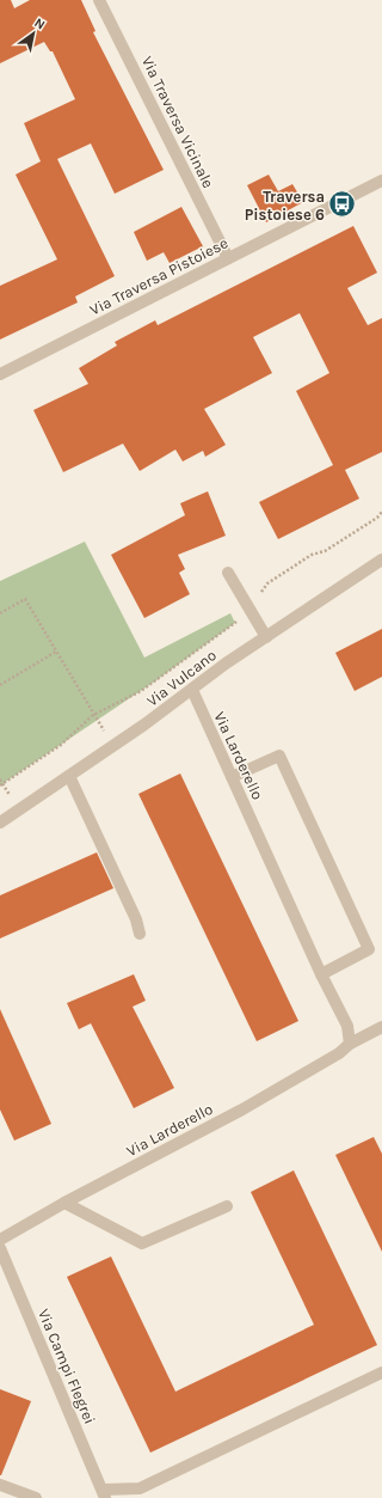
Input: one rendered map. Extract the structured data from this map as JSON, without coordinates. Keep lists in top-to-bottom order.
{
  "streets": {
    "street": [
      "Via Traversa Vicinale",
      "Via Traversa Pistoiese",
      "Via Vulcano",
      "Via Larderello",
      "Via Campi Flegrei"
    ]
  },
  "crossings": [
    ["Via Traversa Vicinale", "Via Traversa Pistoiese"],
    ["Via Vulcano", "Via Larderello"]
  ],
  "places": {
    "bus stop": ["Traversa Pistoiese 6"]
  },
  "north": "top right"
}
